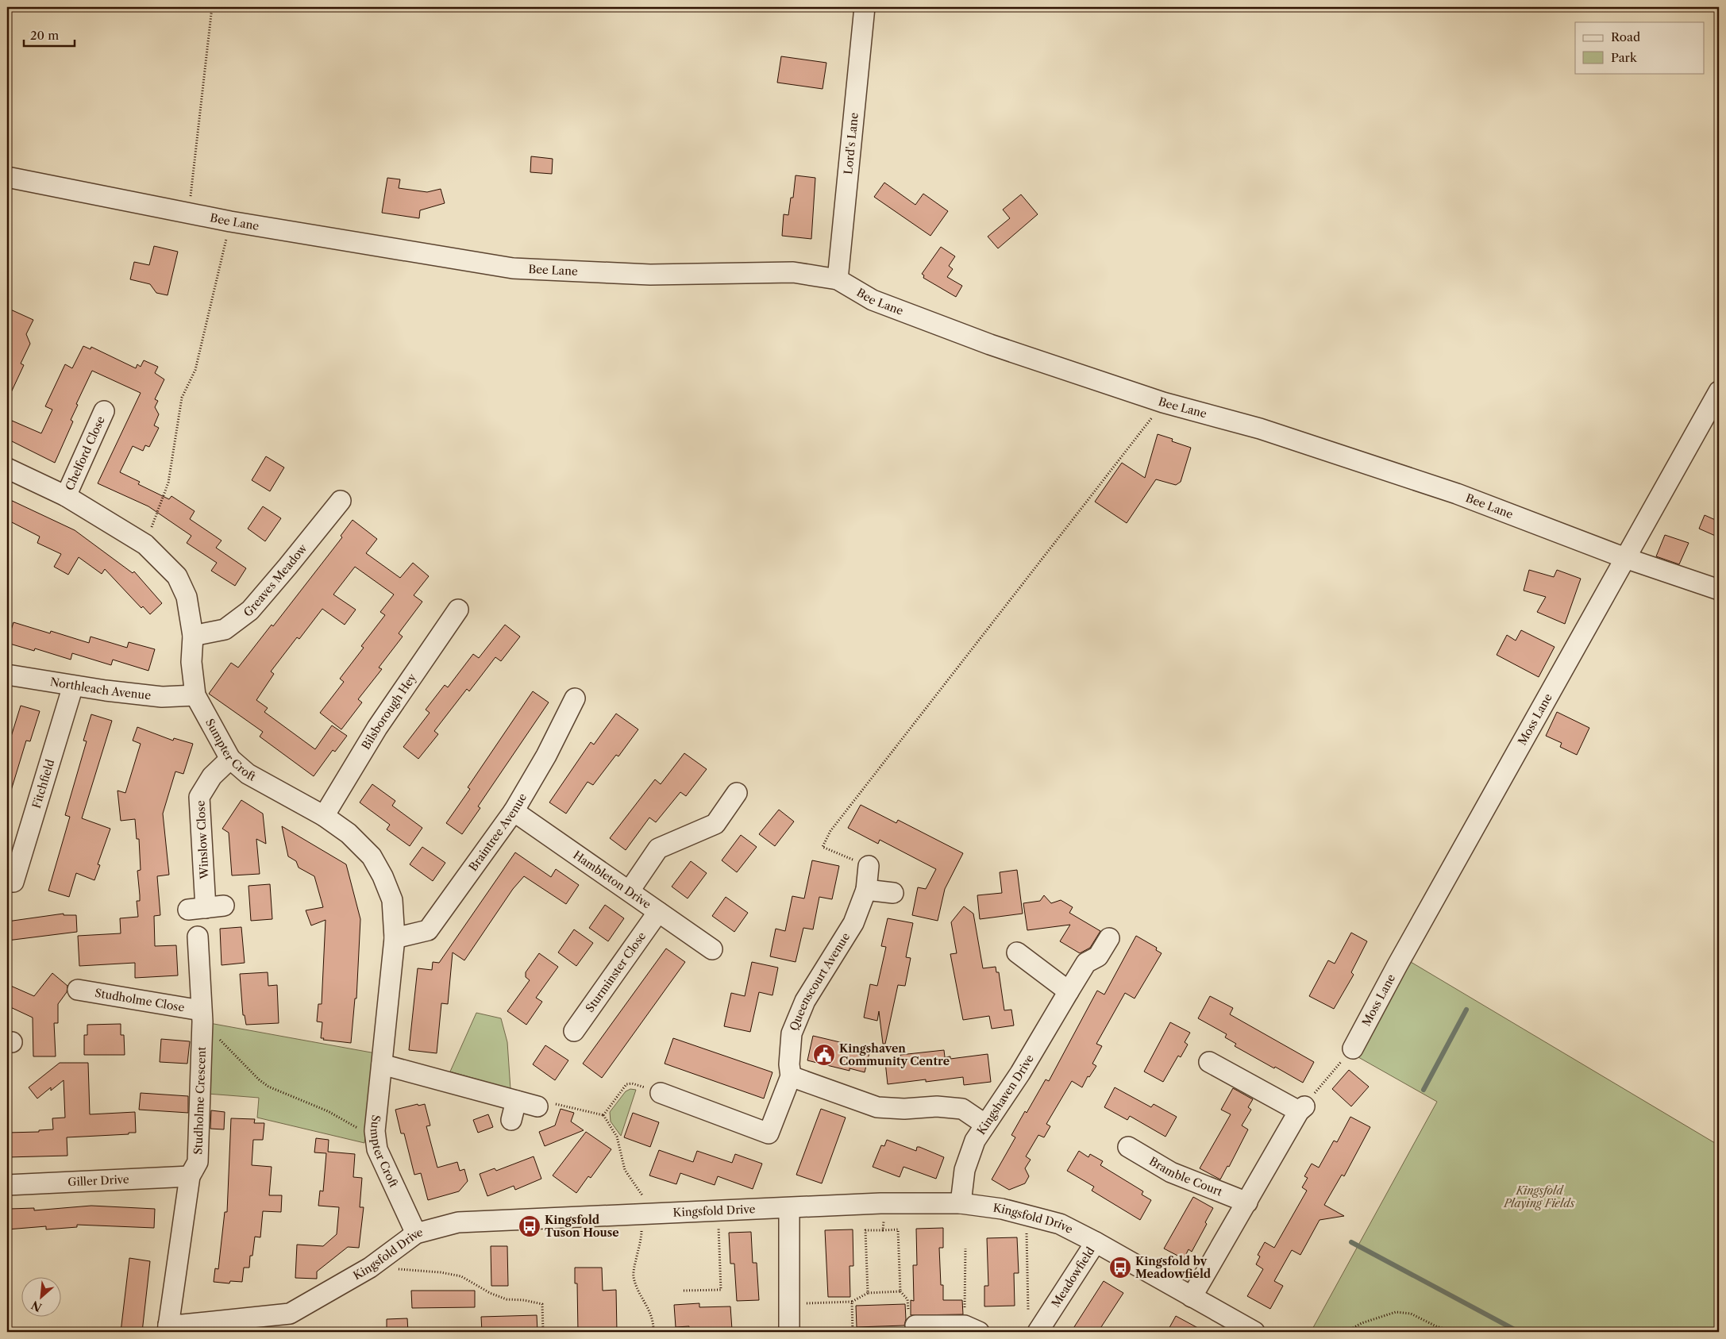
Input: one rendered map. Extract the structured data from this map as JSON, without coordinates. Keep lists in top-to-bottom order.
{
  "streets": {
    "street": [
      "Lord's Lane",
      "Bee Lane",
      "Chelford Close",
      "Greaves Meadow",
      "Northleach Avenue",
      "Bilsborough Hey",
      "Moss Lane",
      "Sumpter Croft",
      "Fitchfield",
      "Braintree Avenue",
      "Winslow Close",
      "Hambleton Drive",
      "Sturminster Close",
      "Queenscourt Avenue",
      "Studholme Close",
      "Kingshaven Drive",
      "Studholme Crescent",
      "Bramble Court",
      "Giller Drive",
      "Kingsfold Drive",
      "Meadowfield"
    ]
  },
  "crossings": [
    ["Lord's Lane", "Bee Lane"],
    ["Bee Lane", "Moss Lane"],
    ["Chelford Close", "Sumpter Croft"],
    ["Greaves Meadow", "Sumpter Croft"],
    ["Northleach Avenue", "Sumpter Croft"],
    ["Northleach Avenue", "Fitchfield"],
    ["Bilsborough Hey", "Sumpter Croft"],
    ["Sumpter Croft", "Braintree Avenue"],
    ["Sumpter Croft", "Winslow Close"],
    ["Sumpter Croft", "Kingsfold Drive"],
    ["Braintree Avenue", "Hambleton Drive"],
    ["Hambleton Drive", "Sturminster Close"],
    ["Studholme Close", "Studholme Crescent"],
    ["Kingshaven Drive", "Kingsfold Drive"],
    ["Studholme Crescent", "Giller Drive"],
    ["Studholme Crescent", "Kingsfold Drive"],
    ["Kingsfold Drive", "Meadowfield"]
  ],
  "parks": ["Kingsfold Playing Fields"],
  "places": {
    "public building": ["Kingshaven Community Centre"],
    "bus stop": ["Kingsfold Tuson House", "Kingsfold by Meadowfield"]
  },
  "legend": ["Road", "Park"],
  "scale_bar": "20 m",
  "north": "bottom left"
}
